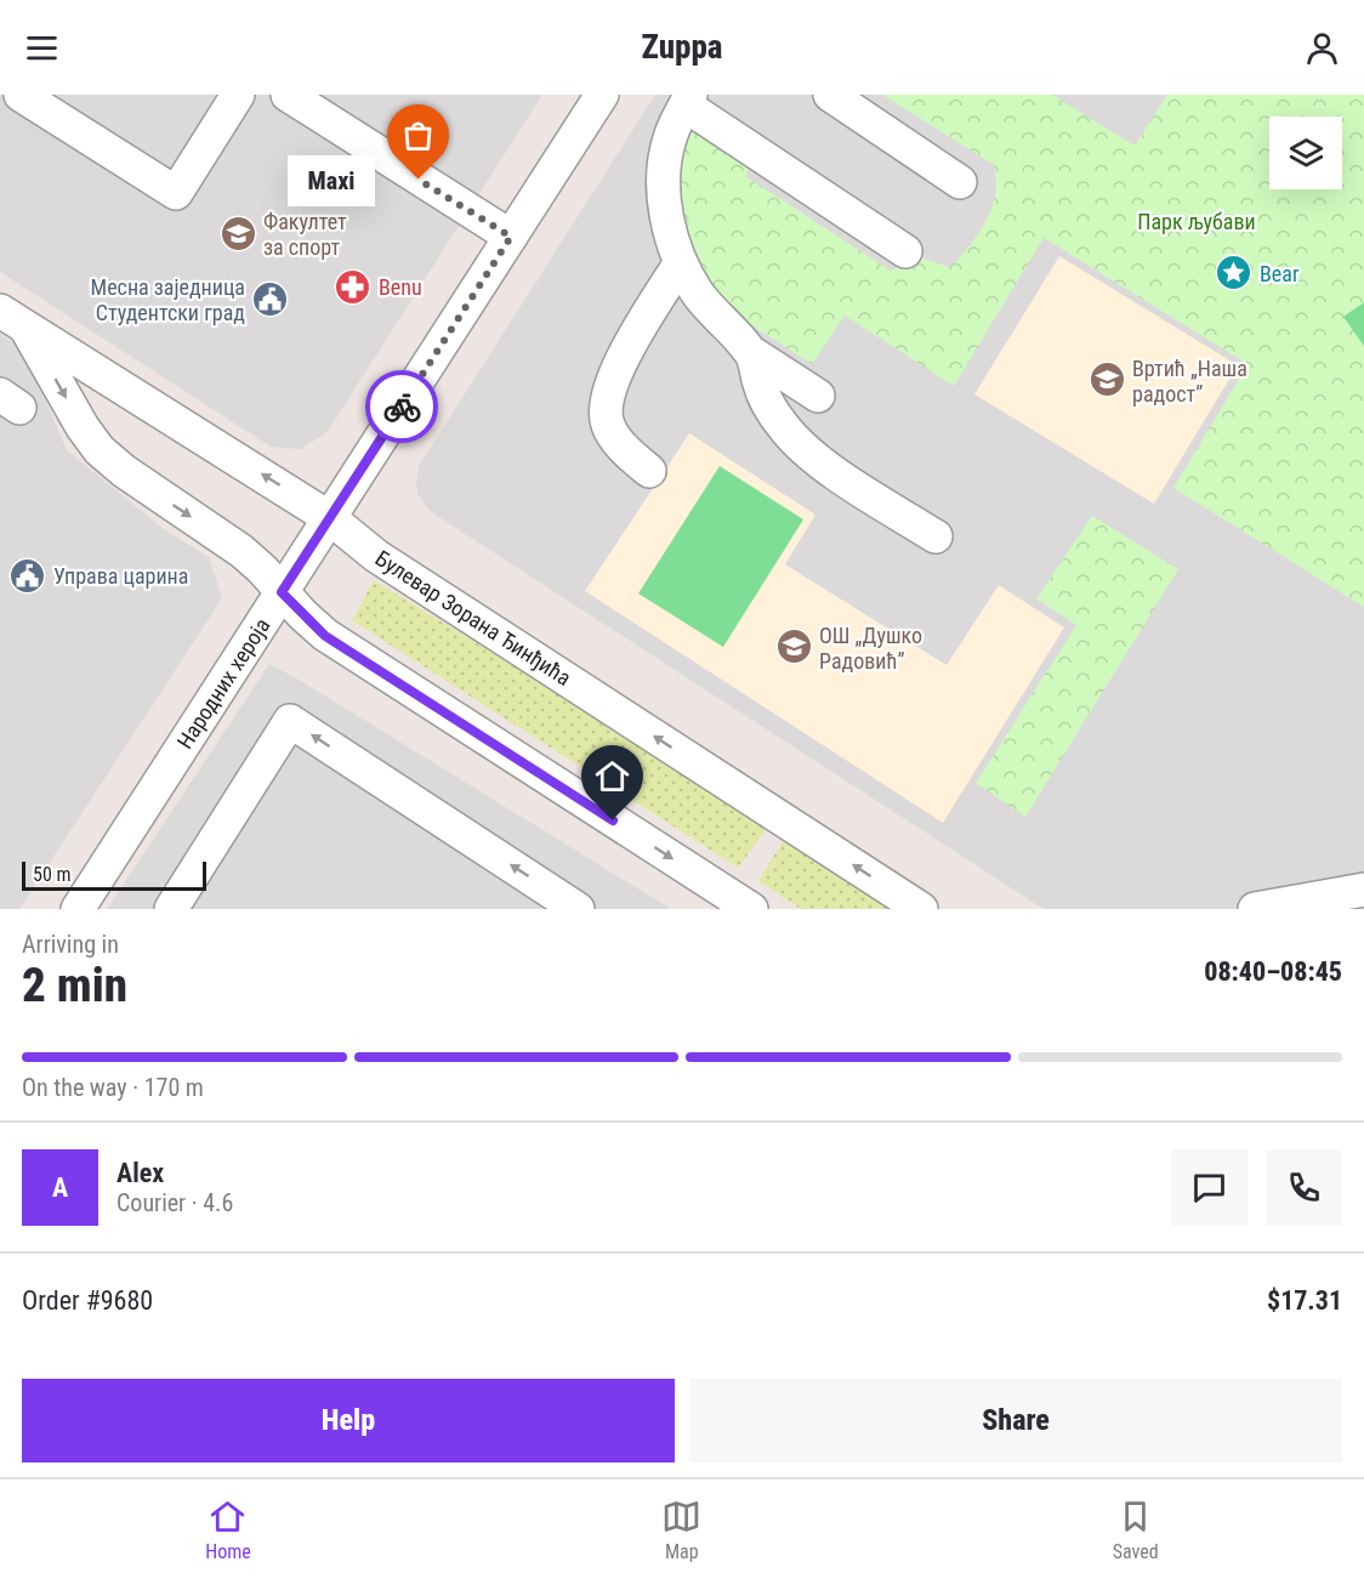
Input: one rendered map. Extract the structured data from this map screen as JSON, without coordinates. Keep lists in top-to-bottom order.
{
  "streets": {
    "street": ["Булевар Зорана Ђинђића", "Народних хероја"]
  },
  "crossings": [
    ["Булевар Зорана Ђинђића", "Народних хероја"]
  ],
  "parks": ["Парк љубави"],
  "places": {
    "other": ["Maxi"],
    "school or university": ["Факултет за спорт", "Вртић „Наша радост”", "ОШ „Душко Радовић”"],
    "place": ["Bear"],
    "pharmacy": ["Benu"],
    "public building": ["Месна заједница Студентски град", "Управа царина"]
  },
  "scale_bar": "50 m",
  "page": {
    "header": "Zuppa",
    "bubble": "Maxi",
    "scale": "50 m",
    "heading": ["2 min", "Arriving in", "08:40–08:45"],
    "panel": [
      "Alex",
      "Courier · 4.6",
      "Order #9680",
      "$17.31"
    ],
    "bar": "On the way · 170 m",
    "round": "A",
    "buttons": ["Help", "Share"],
    "tabs": ["Home", "Map", "Saved"]
  }
}
